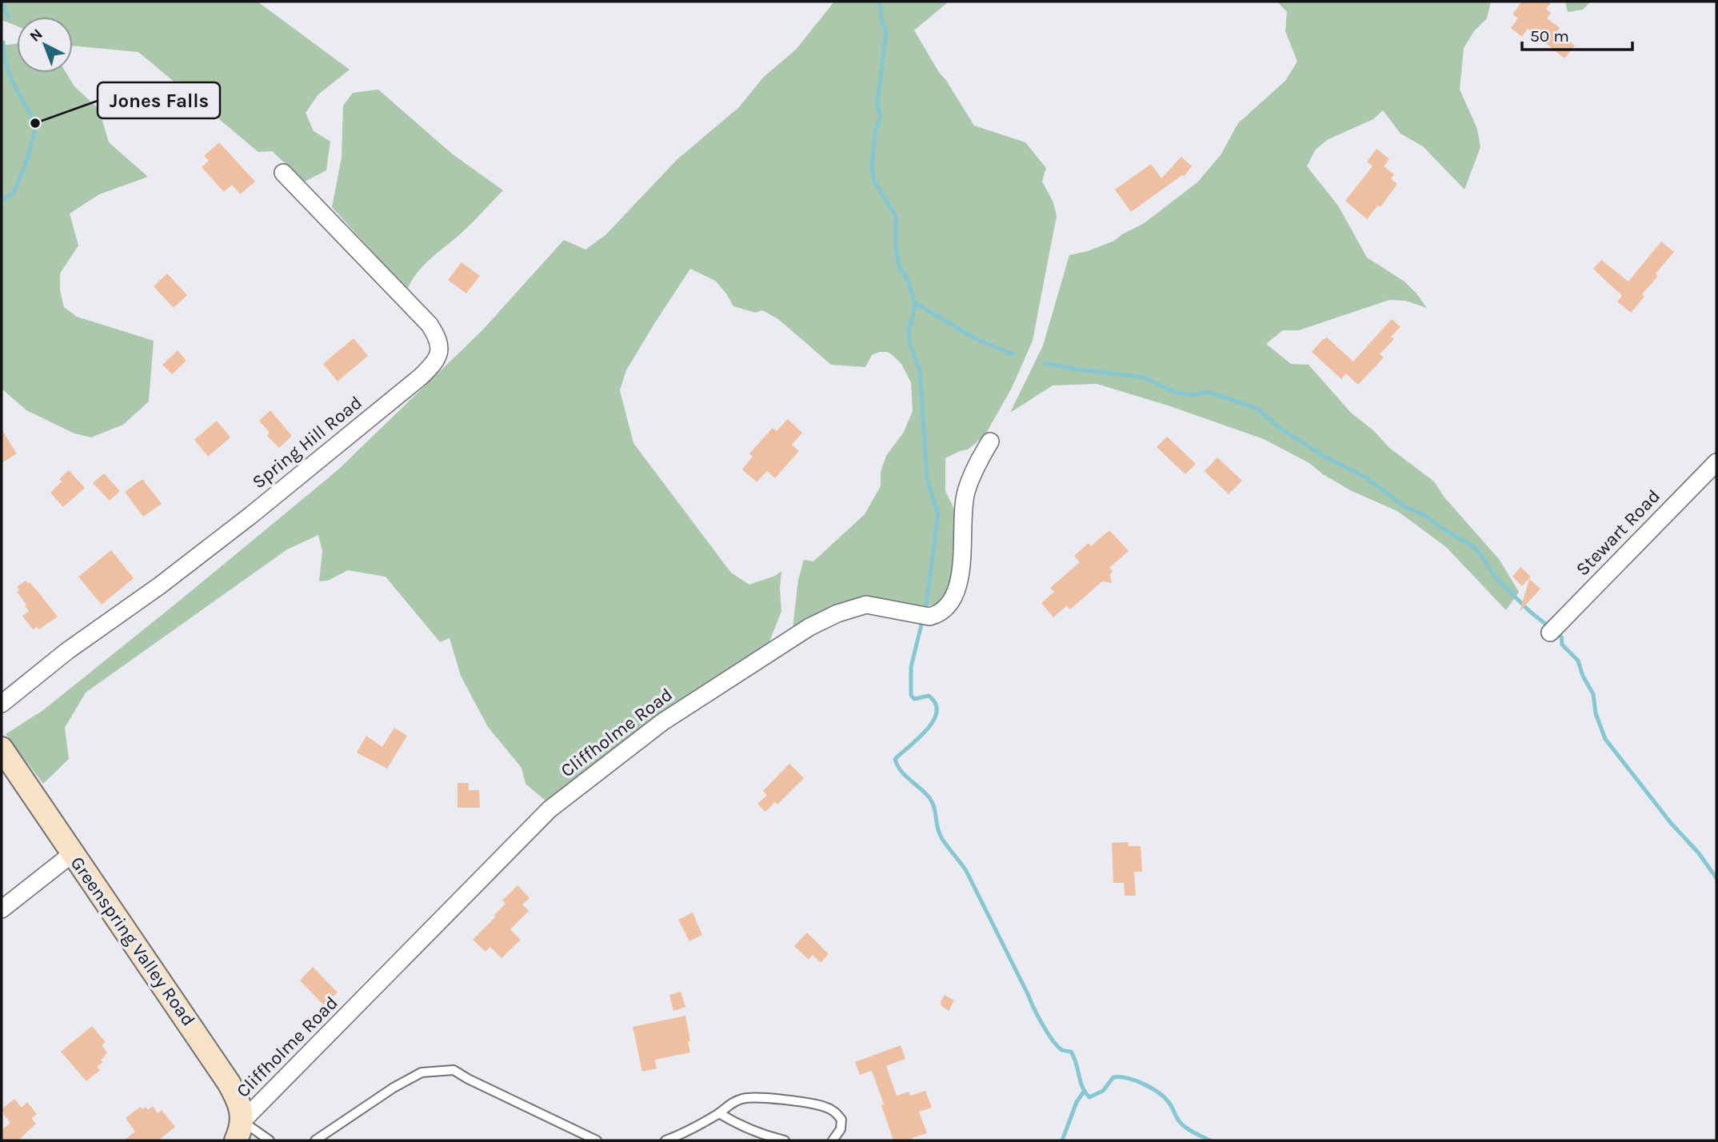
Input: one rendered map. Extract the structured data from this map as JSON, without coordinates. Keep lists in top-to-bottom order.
{
  "streets": {
    "main road": ["Greenspring Valley Road"],
    "street": ["Spring Hill Road", "Stewart Road", "Cliffholme Road"]
  },
  "crossings": [
    ["Cliffholme Road", "Greenspring Valley Road"]
  ],
  "places": ["Jones Falls"],
  "scale_bar": "50 m",
  "north": "top left"
}
